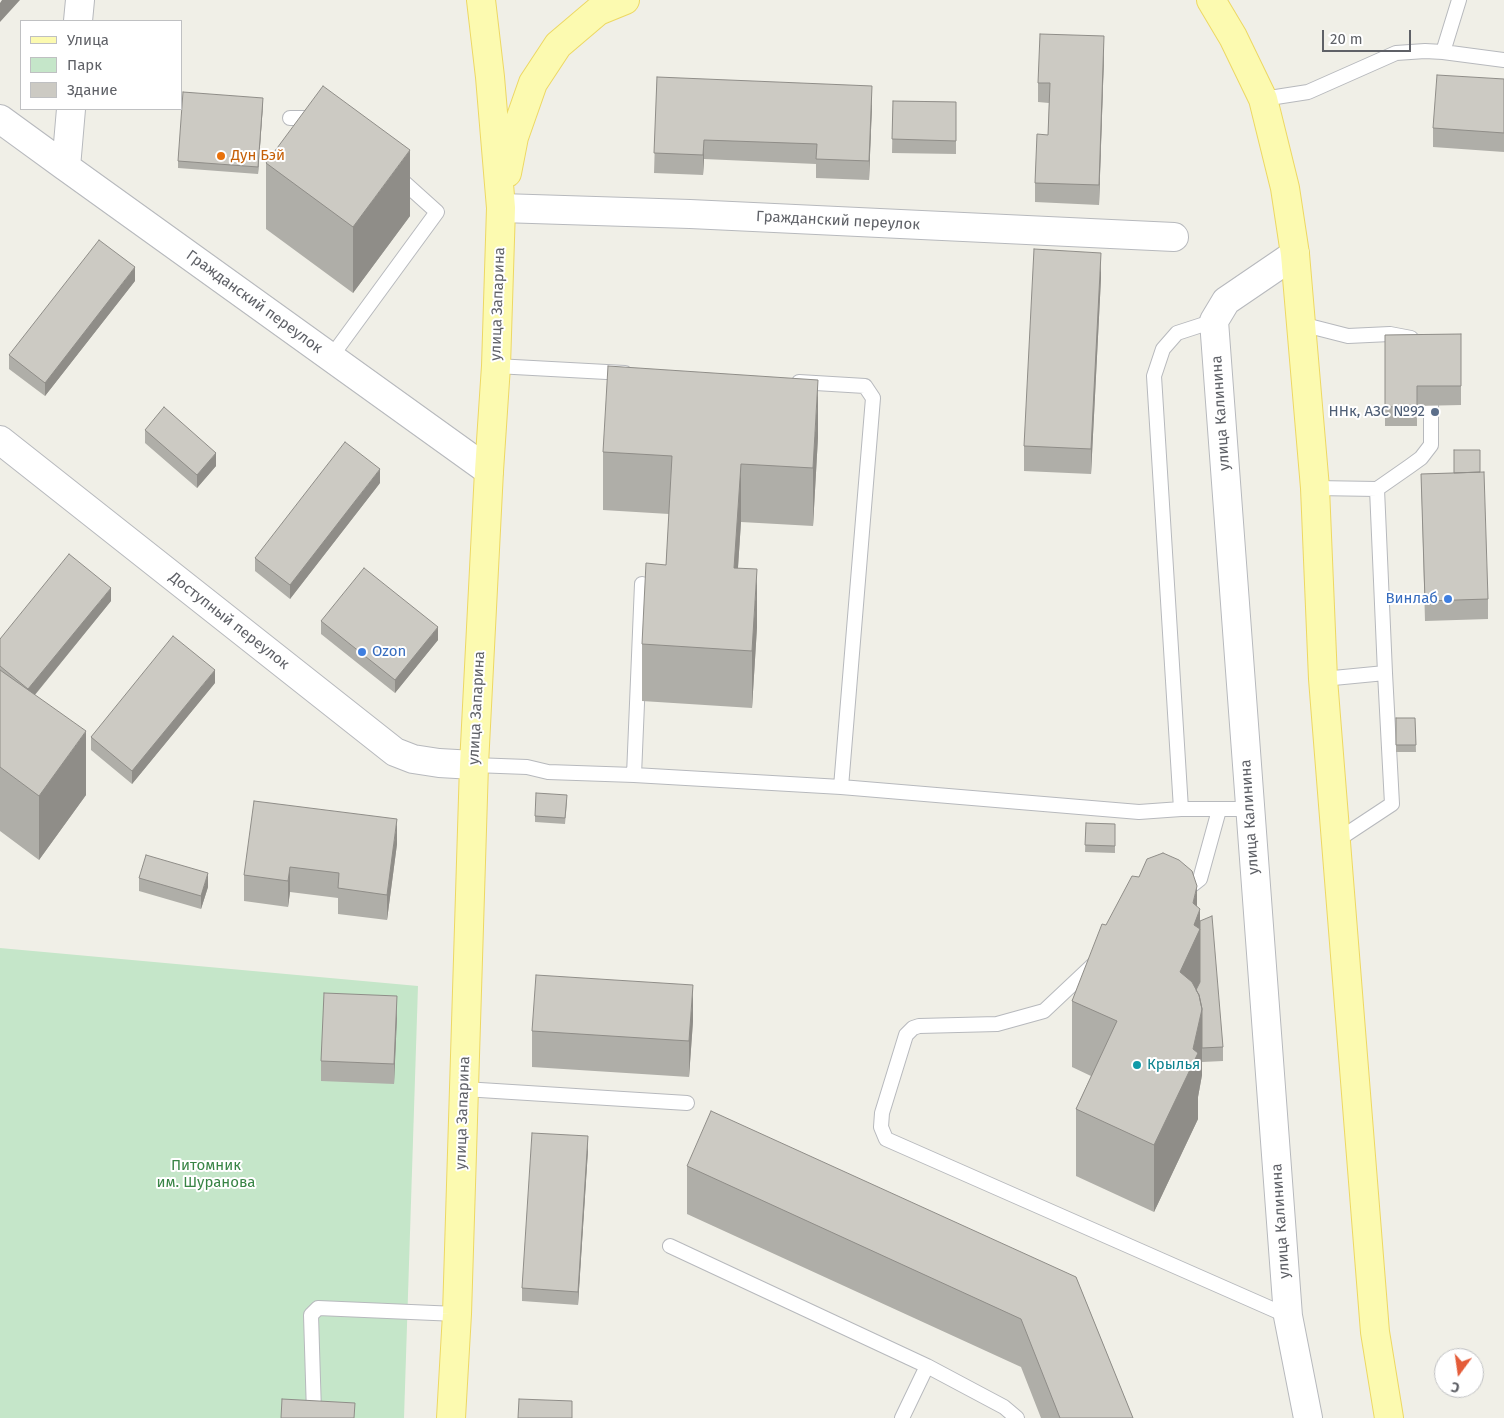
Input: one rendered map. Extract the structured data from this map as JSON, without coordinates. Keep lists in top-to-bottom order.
{
  "streets": {
    "main road": ["улица Запарина"],
    "street": ["Гражданский переулок", "улица Калинина", "Доступный переулок"]
  },
  "crossings": [
    ["Гражданский переулок", "улица Запарина"],
    ["улица Запарина", "Доступный переулок"]
  ],
  "parks": ["Питомник им. Шуранова"],
  "places": [
    "Дун Бэй",
    "ННк, АЗС №92",
    "Винлаб",
    "Ozon",
    "Крылья"
  ],
  "legend": ["Улица", "Парк", "Здание"],
  "scale_bar": "20 m",
  "north": "bottom"
}
